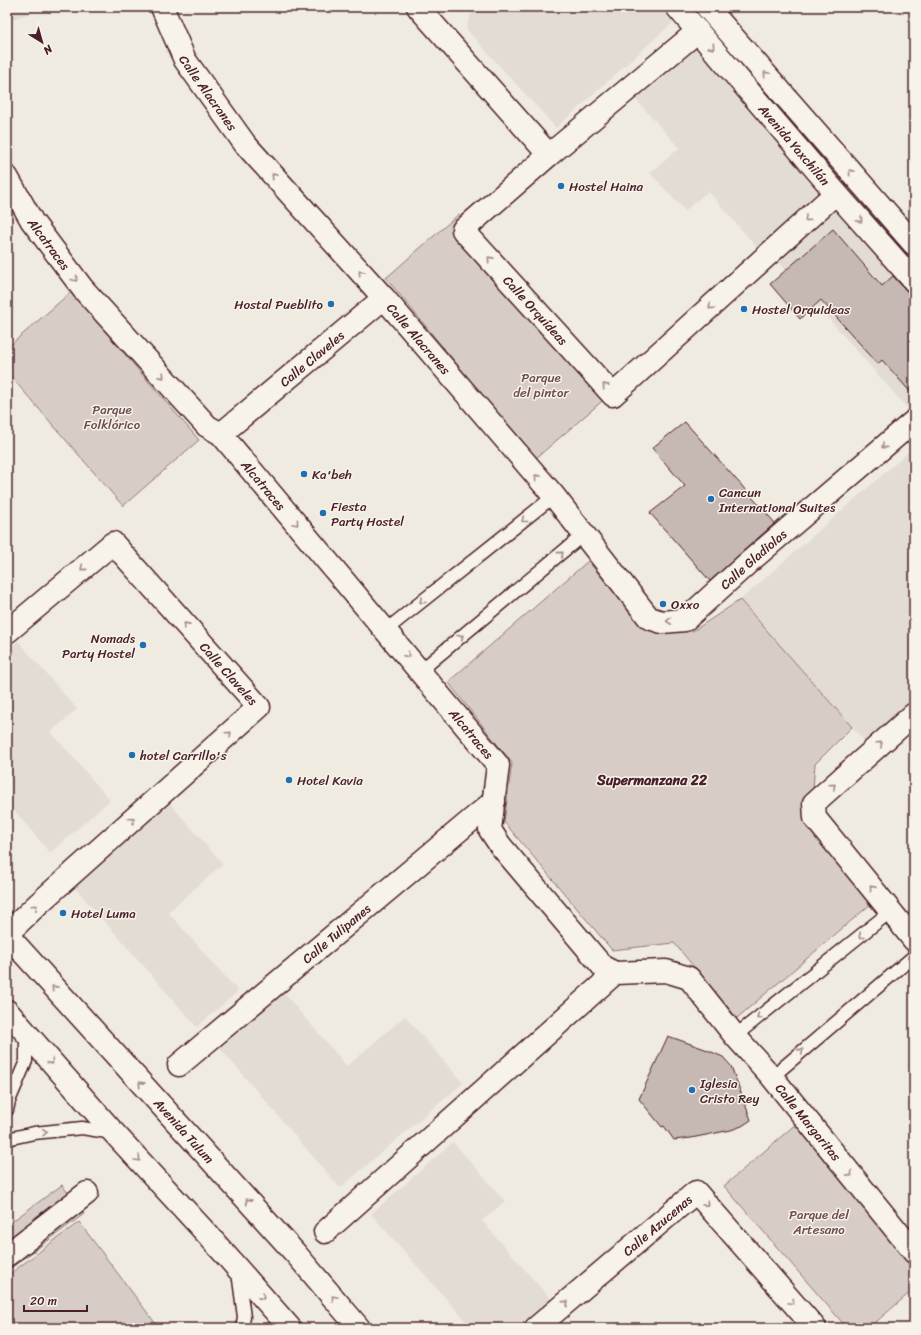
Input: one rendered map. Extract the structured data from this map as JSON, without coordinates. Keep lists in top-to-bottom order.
{
  "streets": {
    "street": [
      "Calle Alacranes",
      "Avenida Yaxchilán",
      "Alcatraces",
      "Calle Orquídeas",
      "Calle Claveles",
      "Calle Gladiolas",
      "Calle Tulipanes",
      "Calle Margaritas",
      "Avenida Tulum",
      "Calle Azucenas"
    ]
  },
  "crossings": [
    ["Calle Alacranes", "Calle Claveles"],
    ["Calle Alacranes", "Calle Gladiolas"],
    ["Avenida Yaxchilán", "Calle Orquídeas"],
    ["Alcatraces", "Calle Claveles"],
    ["Alcatraces", "Calle Tulipanes"],
    ["Alcatraces", "Calle Margaritas"],
    ["Calle Claveles", "Avenida Tulum"]
  ],
  "one_way": [
    "Calle Alacranes",
    "Alcatraces",
    "Calle Gladiolas",
    "Calle Margaritas"
  ],
  "districts": ["Supermanzana 22"],
  "parks": ["Parque del pintor", "Parque Folklórico", "Parque del Artesano"],
  "places": [
    "Hostel Haina",
    "Hostal Pueblito",
    "Hostel Orquideas",
    "Ka'beh",
    "Cancun International Suites",
    "Fiesta Party Hostel",
    "Oxxo",
    "Nomads Party Hostel",
    "hotel Carrillo's",
    "Hotel Kavia",
    "Hotel Luma",
    "Iglesia Cristo Rey"
  ],
  "scale_bar": "20 m",
  "north": "bottom right"
}
